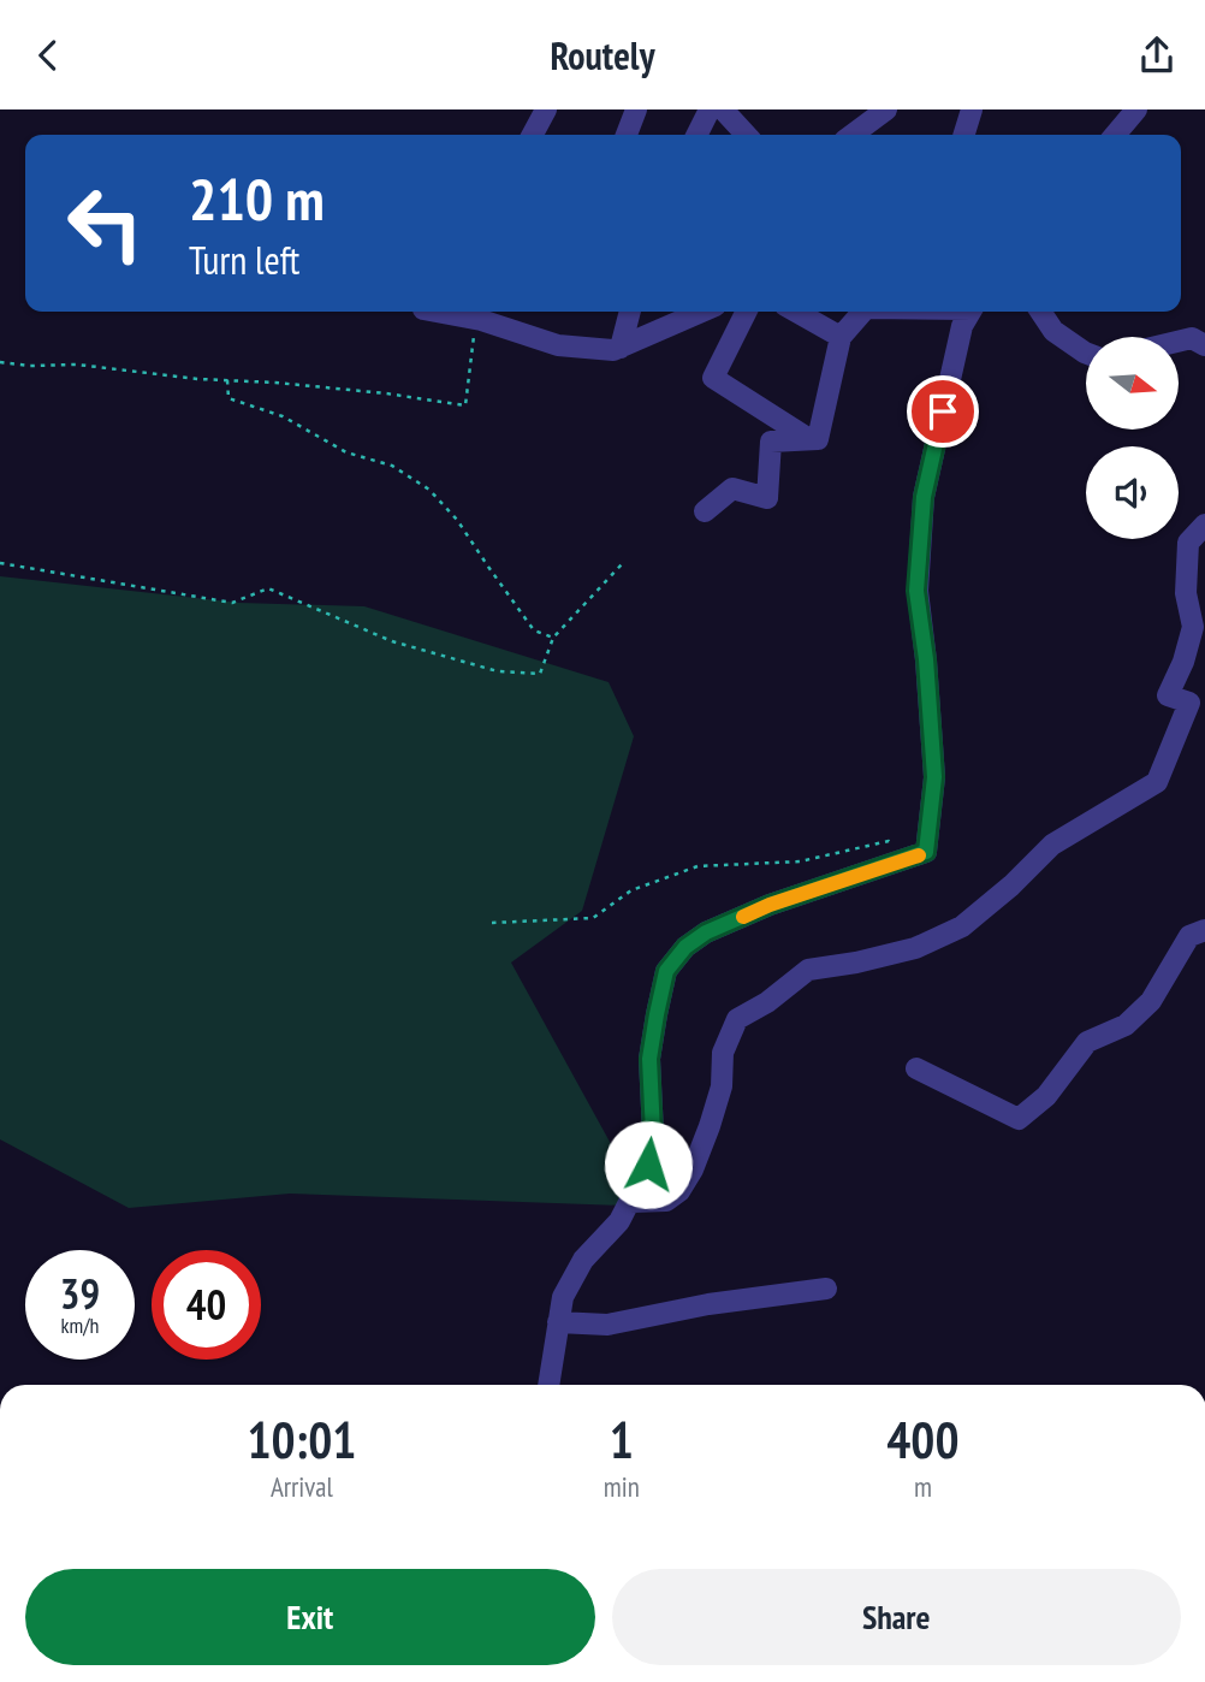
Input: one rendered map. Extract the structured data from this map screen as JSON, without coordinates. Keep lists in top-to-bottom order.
{
  "north": "right",
  "page": {
    "header": "Routely",
    "turn": ["210 m", "Turn left"],
    "speed": "39 km/h",
    "limit": "40",
    "eta": [
      "10:01",
      "Arrival",
      "1",
      "min",
      "400",
      "m"
    ],
    "buttons": ["Exit", "Share"]
  }
}
